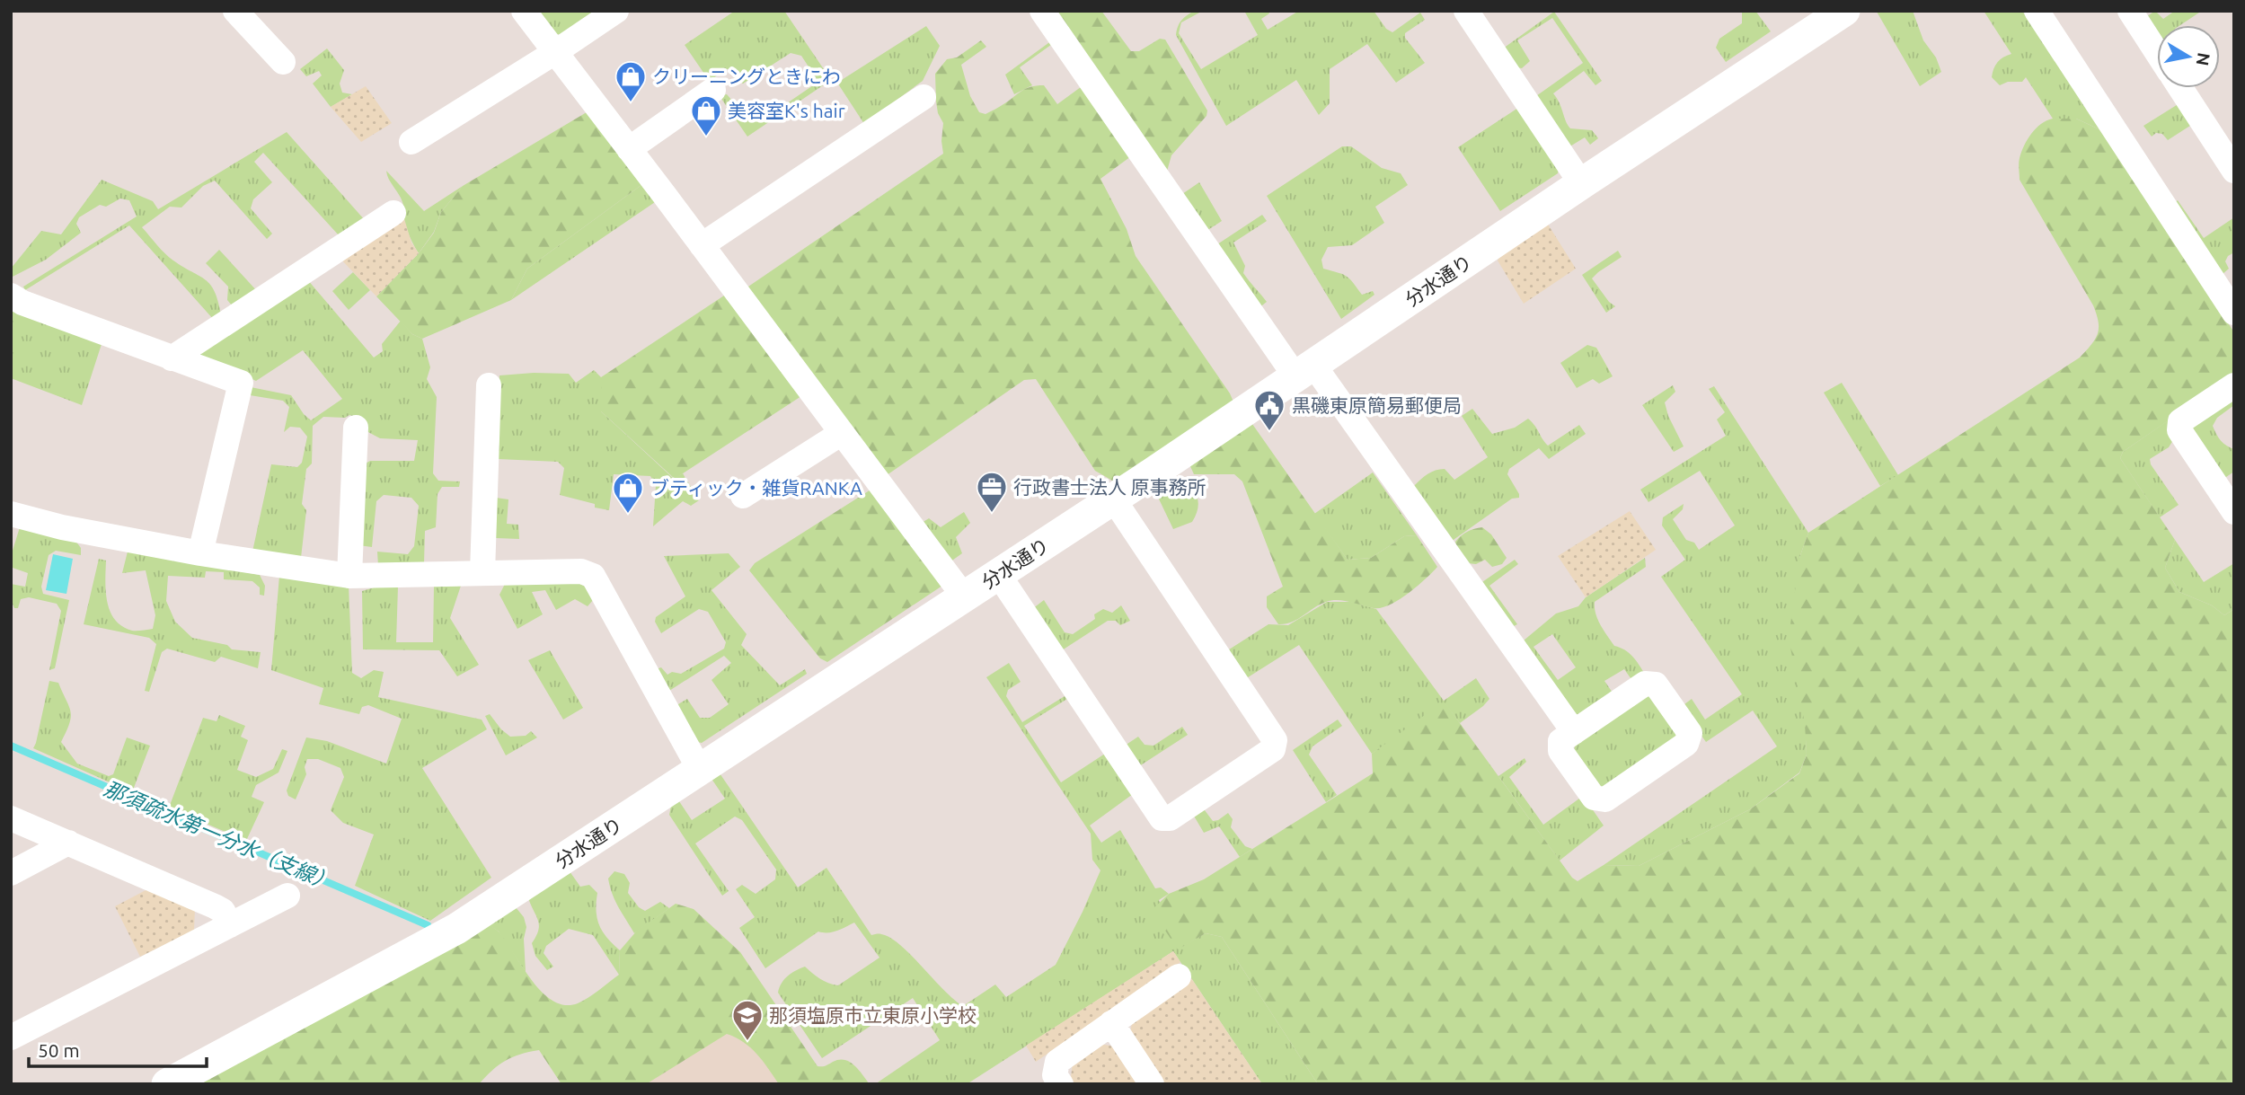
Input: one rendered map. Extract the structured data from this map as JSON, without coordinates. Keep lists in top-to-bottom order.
{
  "streets": {
    "street": ["分水通り"]
  },
  "water": ["那須疏水第一分水（支線）"],
  "places": {
    "shop": ["クリーニングときにわ", "美容室K's hair", "ブティック・雑貨RANKA"],
    "public building": ["黒磯東原簡易郵便局"],
    "office": ["行政書士法人 原事務所"],
    "school or university": ["那須塩原市立東原小学校"]
  },
  "scale_bar": "50 m",
  "north": "right"
}
